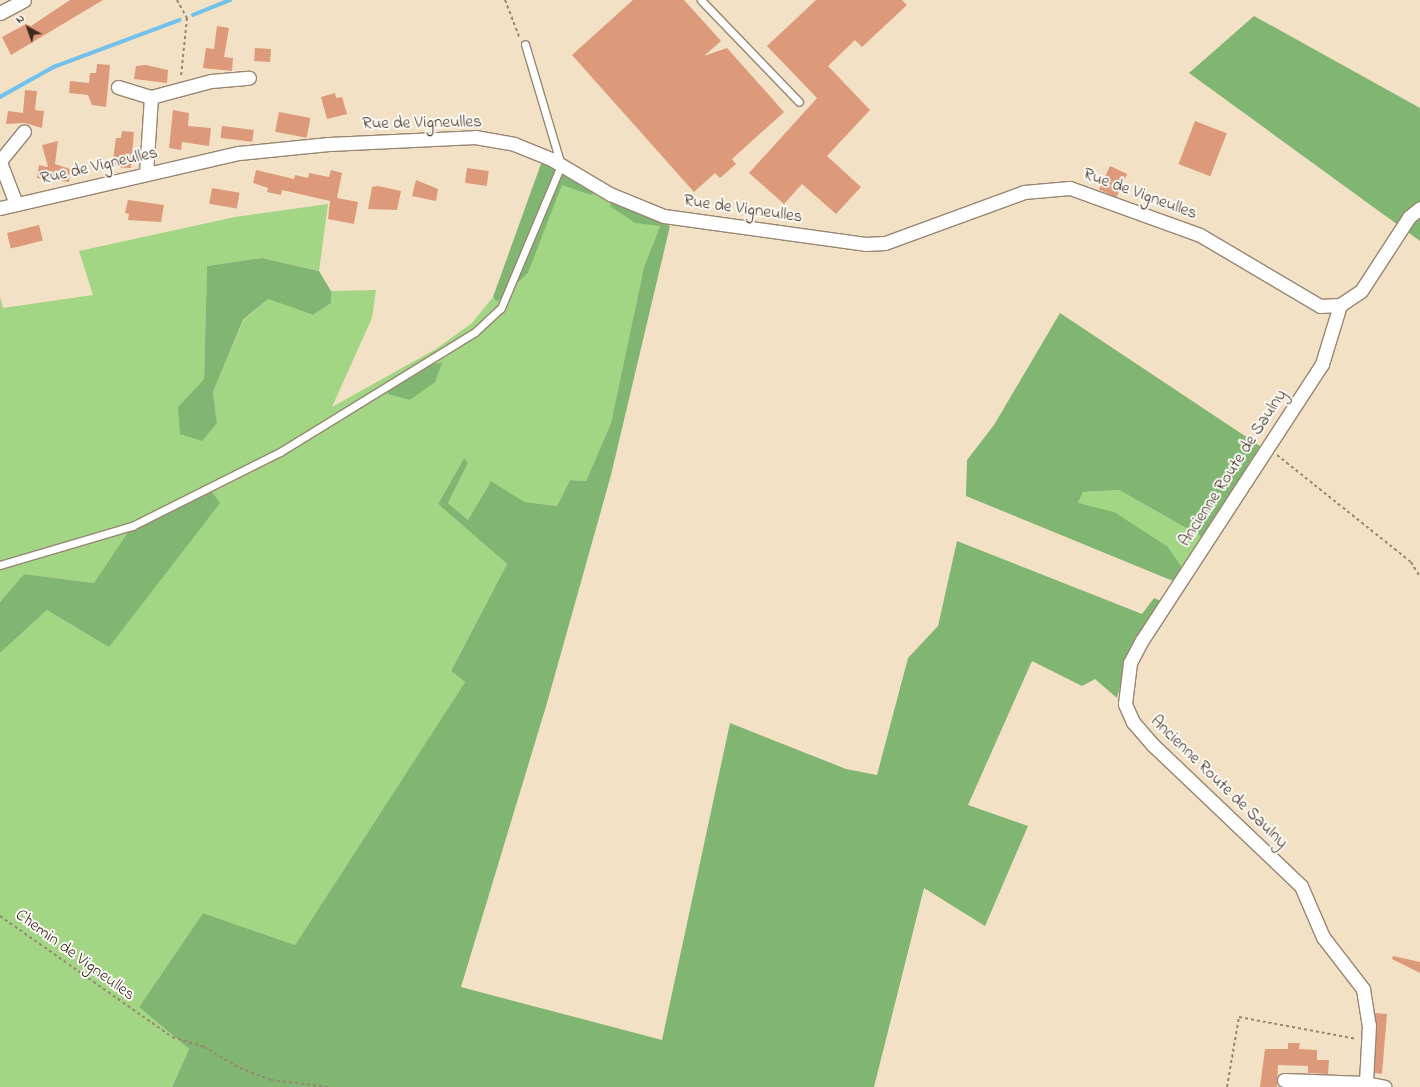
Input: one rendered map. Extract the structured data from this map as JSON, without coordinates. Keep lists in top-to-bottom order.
{
  "streets": {
    "street": ["Rue de Vigneulles", "Ancienne Route de Saulny"],
    "path": ["Chemin de Vigneulles"]
  },
  "crossings": [
    ["Rue de Vigneulles", "Ancienne Route de Saulny"]
  ],
  "north": "top left"
}
